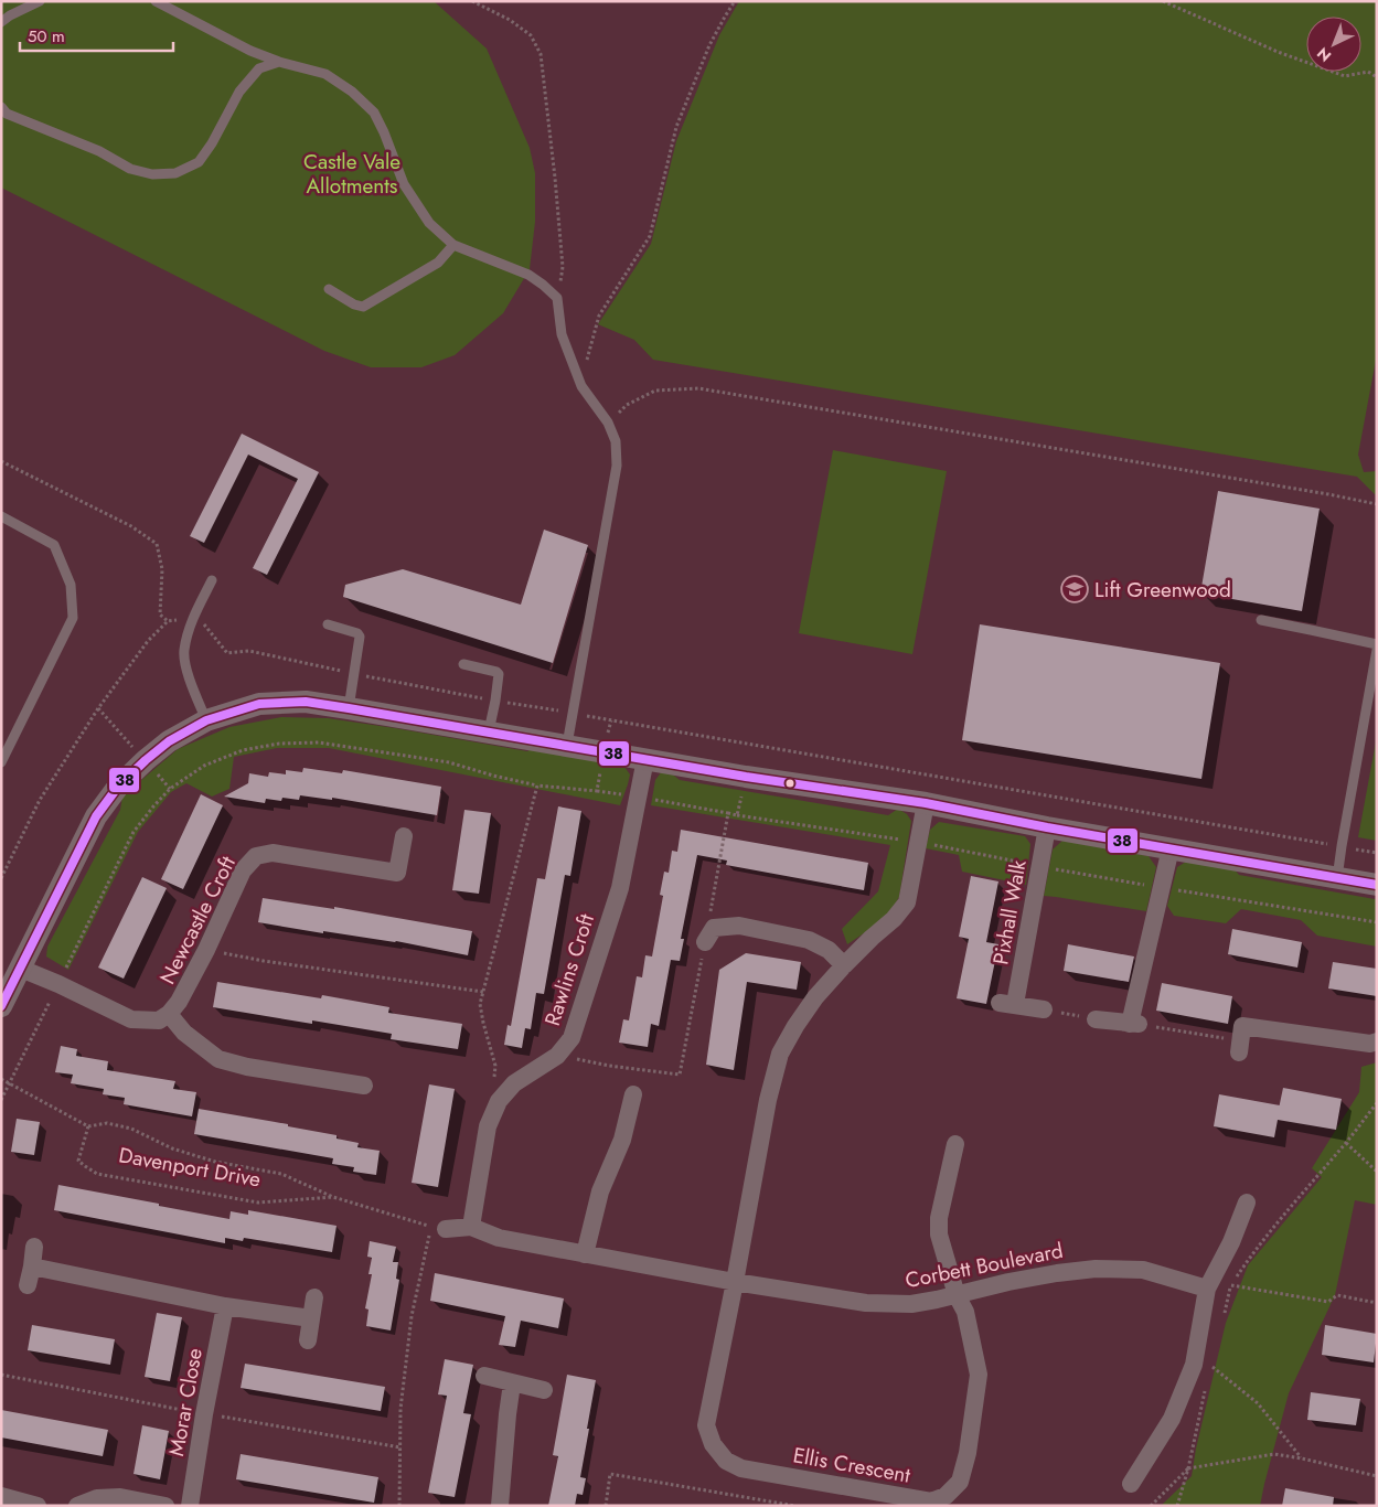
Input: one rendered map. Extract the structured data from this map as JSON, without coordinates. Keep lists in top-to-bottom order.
{
  "streets": {
    "street": [
      "Pixhall Walk",
      "Newcastle Croft",
      "Rawlins Croft",
      "Corbett Boulevard",
      "Morar Close",
      "Ellis Crescent"
    ],
    "path": ["Davenport Drive"]
  },
  "crossings": [
    ["Rawlins Croft", "Corbett Boulevard"],
    ["Corbett Boulevard", "Ellis Crescent"]
  ],
  "parks": ["Castle Vale Allotments"],
  "places": {
    "school or university": ["Lift Greenwood"]
  },
  "lines": ["transit line 38"],
  "scale_bar": "50 m",
  "north": "bottom left"
}
